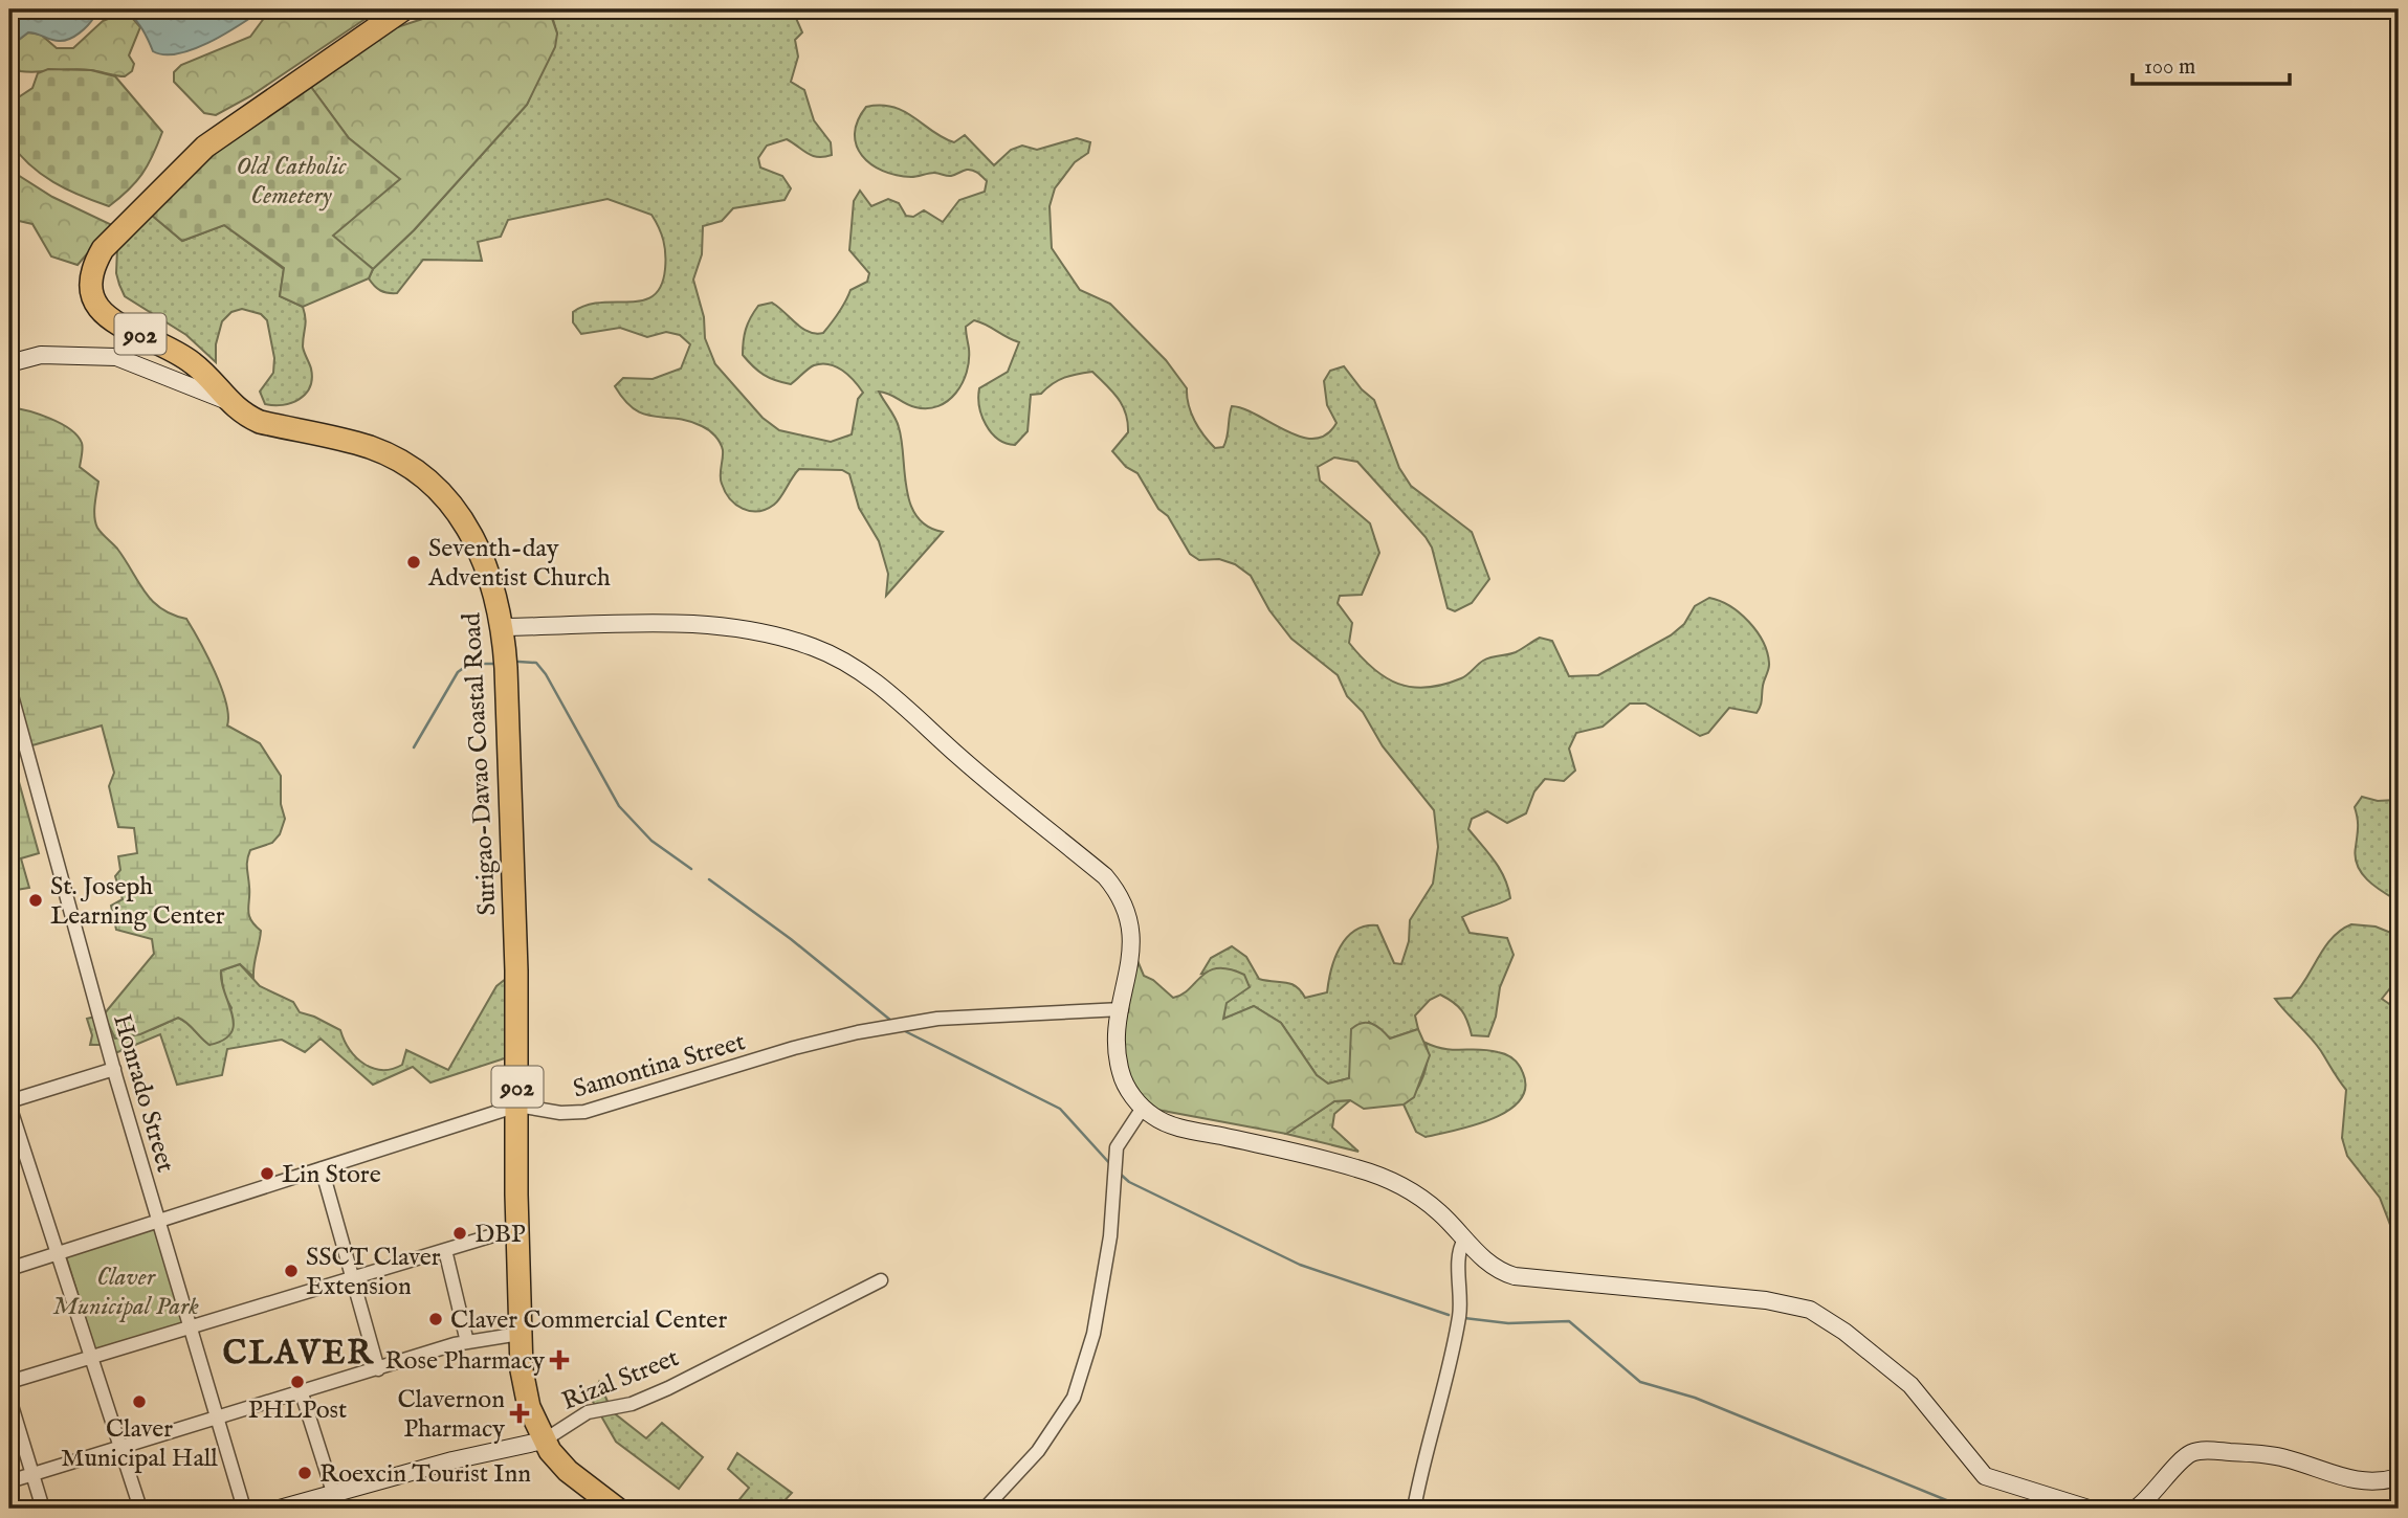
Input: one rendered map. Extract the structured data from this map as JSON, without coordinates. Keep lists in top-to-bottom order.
{
  "streets": {
    "highway": ["902", "Surigao-Davao Coastal Road"],
    "street": ["Samontina Street", "Honrado Street", "Rizal Street"]
  },
  "crossings": [
    ["Surigao-Davao Coastal Road", "Samontina Street"],
    ["Surigao-Davao Coastal Road", "Rizal Street"],
    ["Samontina Street", "Honrado Street"]
  ],
  "districts": ["CLAVER"],
  "parks": ["Old Catholic Cemetery", "Claver Municipal Park"],
  "places": {
    "other": [
      "Seventh-day Adventist Church",
      "St. Joseph Learning Center",
      "Lin Store",
      "DBP",
      "SSCT Claver Extension",
      "Claver Commercial Center",
      "PHLPost",
      "Claver Municipal Hall",
      "Roexcin Tourist Inn"
    ],
    "health": ["Rose Pharmacy", "Clavernon Pharmacy"]
  },
  "scale_bar": "100 m"
}
